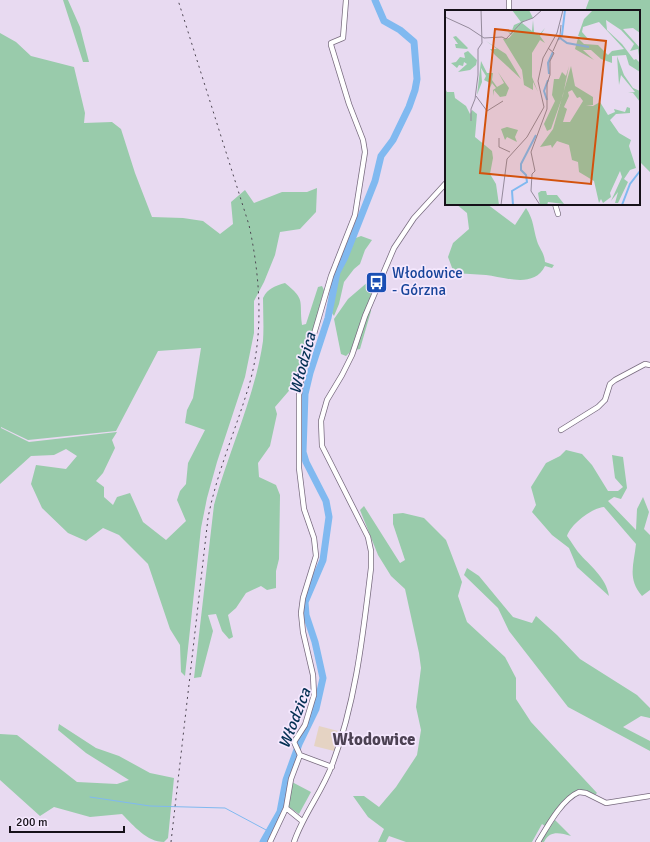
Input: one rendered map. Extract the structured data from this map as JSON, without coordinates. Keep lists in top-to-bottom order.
{
  "districts": ["Włodowice"],
  "water": ["Włodzica"],
  "places": {
    "bus stop": ["Włodowice - Górzna"]
  },
  "scale_bar": "200 m"
}
